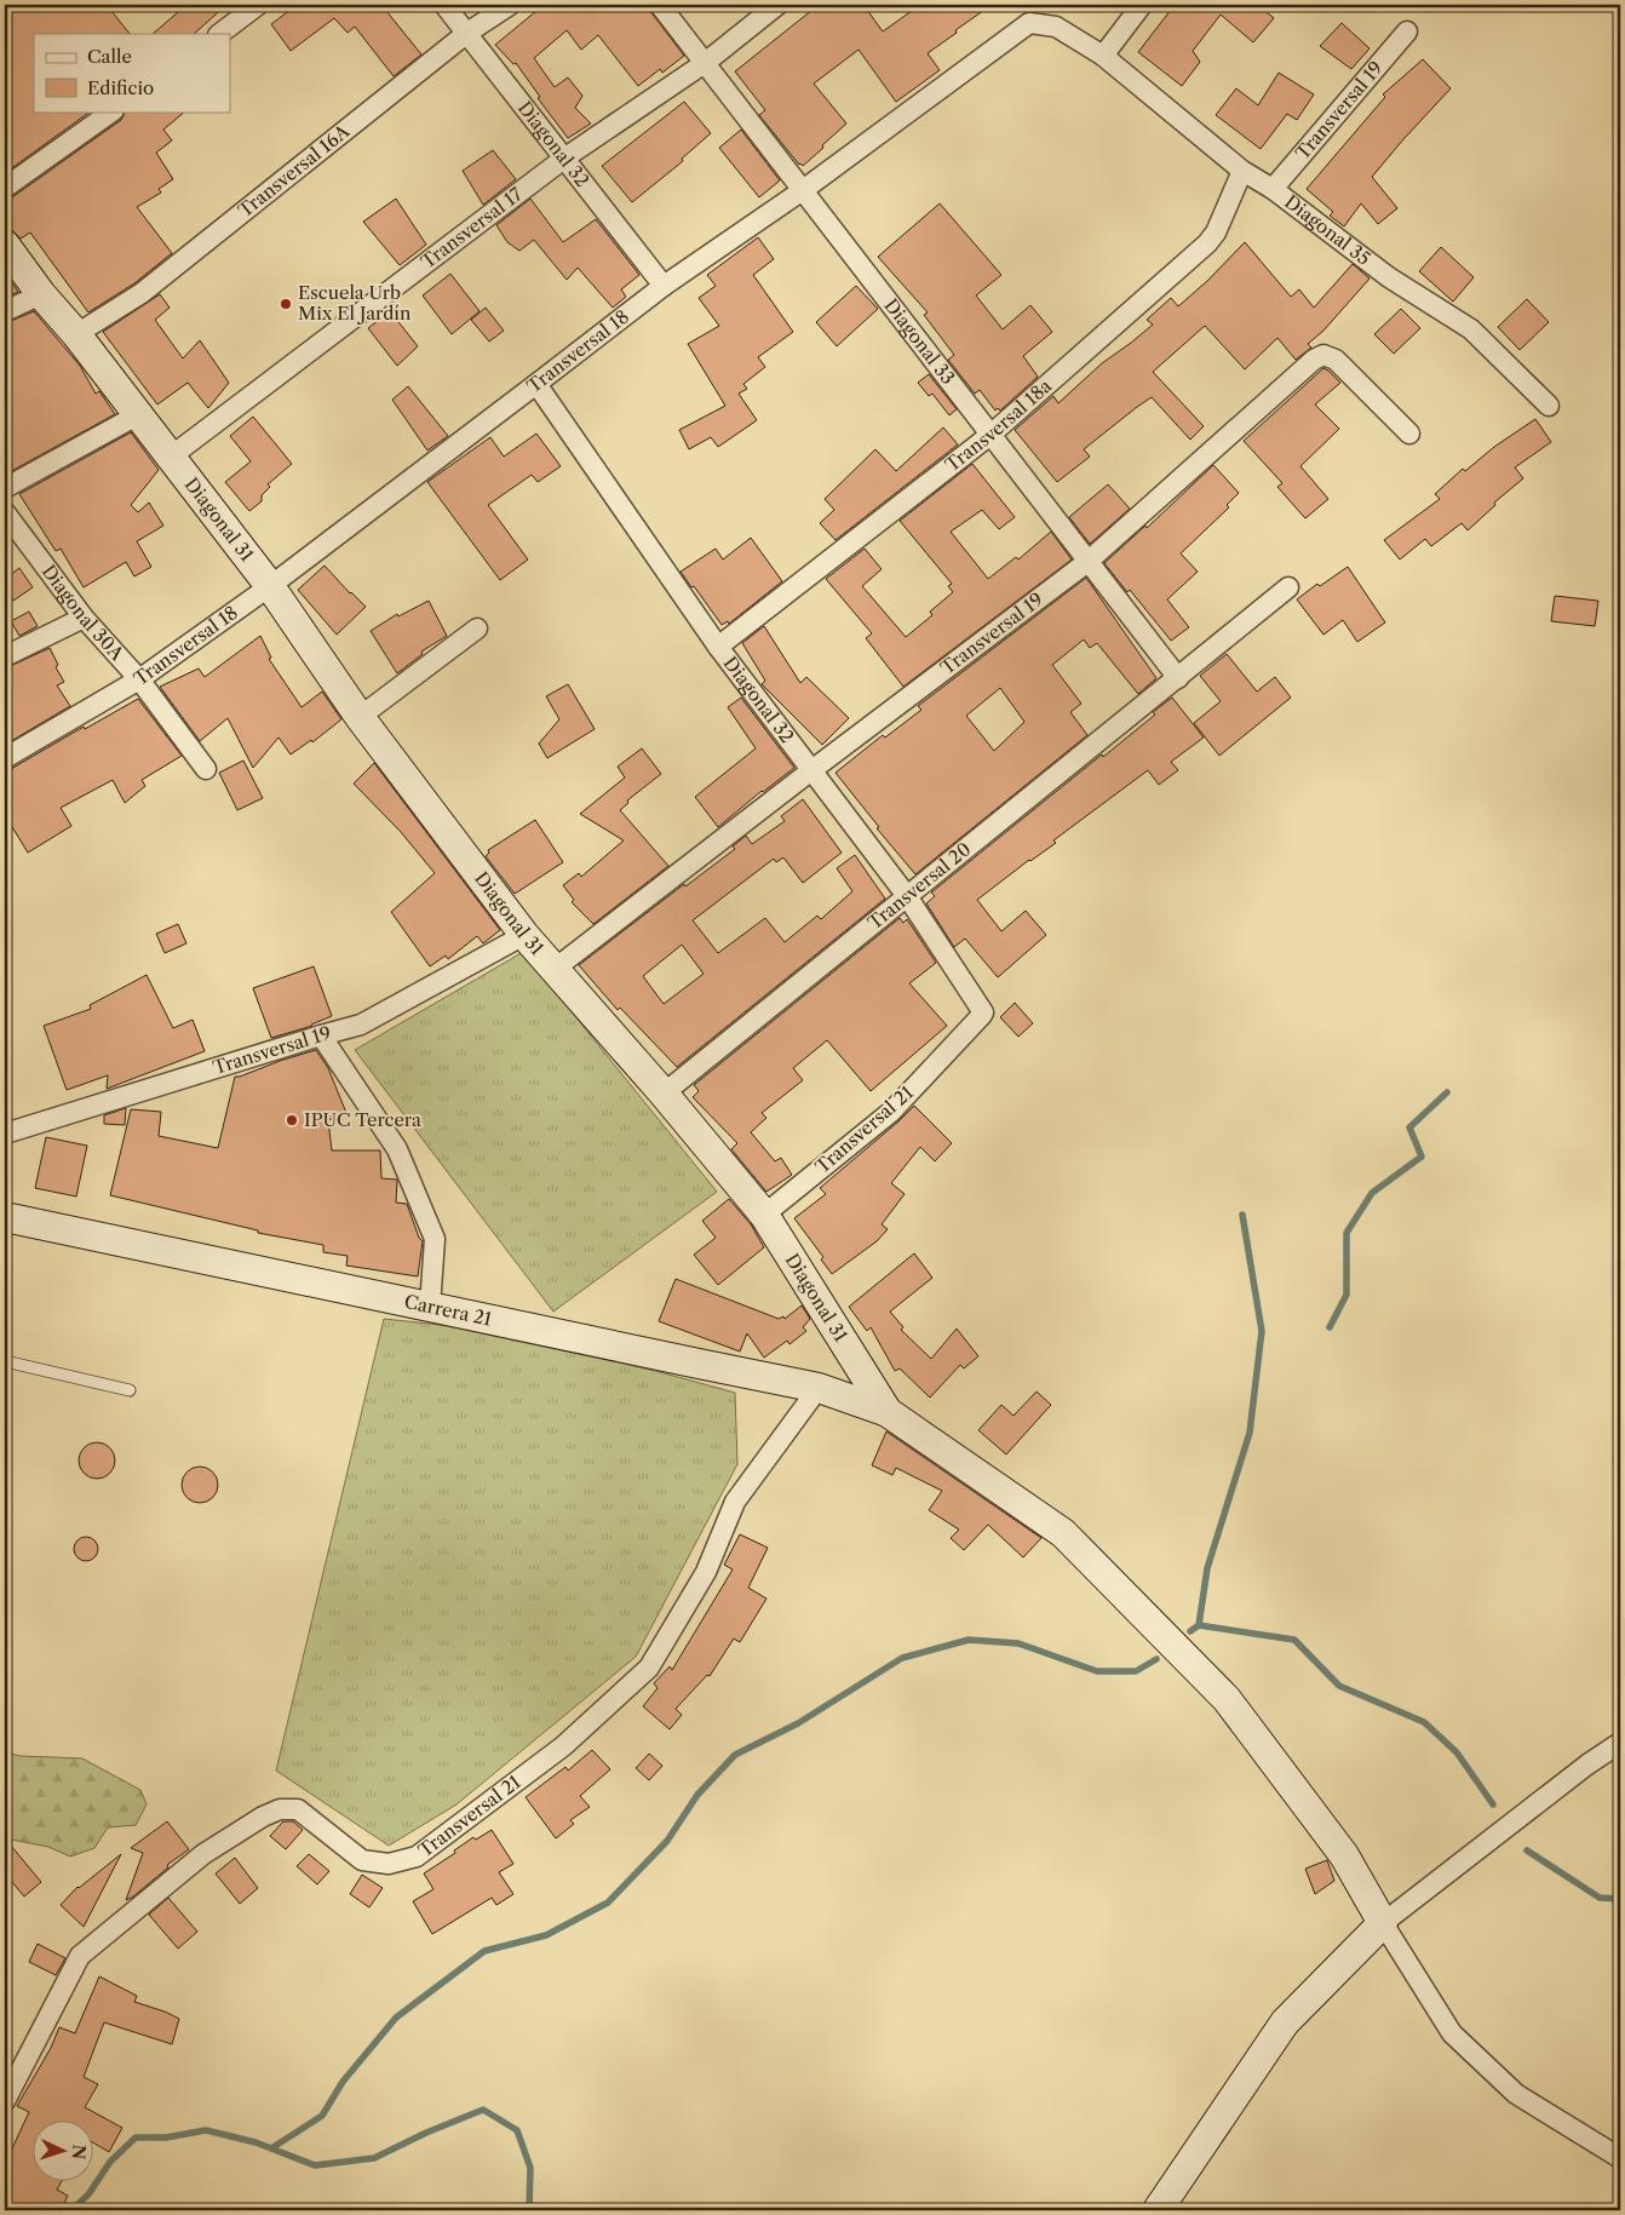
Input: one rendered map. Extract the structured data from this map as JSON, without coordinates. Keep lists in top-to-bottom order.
{
  "streets": {
    "street": [
      "Transversal 19",
      "Diagonal 32",
      "Transversal 16A",
      "Transversal 17",
      "Diagonal 35",
      "Diagonal 33",
      "Transversal 18",
      "Transversal 18a",
      "Diagonal 31",
      "Diagonal 30A",
      "Transversal 20",
      "Transversal 21",
      "Carrera 21"
    ]
  },
  "crossings": [
    ["Transversal 19", "Diagonal 32"],
    ["Transversal 19", "Diagonal 35"],
    ["Transversal 19", "Diagonal 33"],
    ["Transversal 19", "Diagonal 31"],
    ["Diagonal 32", "Transversal 16A"],
    ["Diagonal 32", "Transversal 17"],
    ["Diagonal 32", "Transversal 18"],
    ["Diagonal 32", "Transversal 18a"],
    ["Diagonal 32", "Transversal 20"],
    ["Diagonal 32", "Transversal 21"],
    ["Transversal 16A", "Diagonal 31"],
    ["Transversal 17", "Diagonal 33"],
    ["Transversal 17", "Diagonal 31"],
    ["Diagonal 35", "Transversal 18"],
    ["Diagonal 35", "Transversal 18a"],
    ["Diagonal 33", "Transversal 18"],
    ["Diagonal 33", "Transversal 18a"],
    ["Diagonal 33", "Transversal 20"],
    ["Transversal 18", "Diagonal 31"],
    ["Transversal 18", "Diagonal 30A"],
    ["Diagonal 31", "Transversal 20"],
    ["Diagonal 31", "Transversal 21"],
    ["Diagonal 31", "Carrera 21"],
    ["Transversal 21", "Carrera 21"]
  ],
  "places": ["Escuela Urb Mix El Jardín", "IPUC Tercera"],
  "legend": ["Calle", "Edificio"],
  "north": "right"
}
